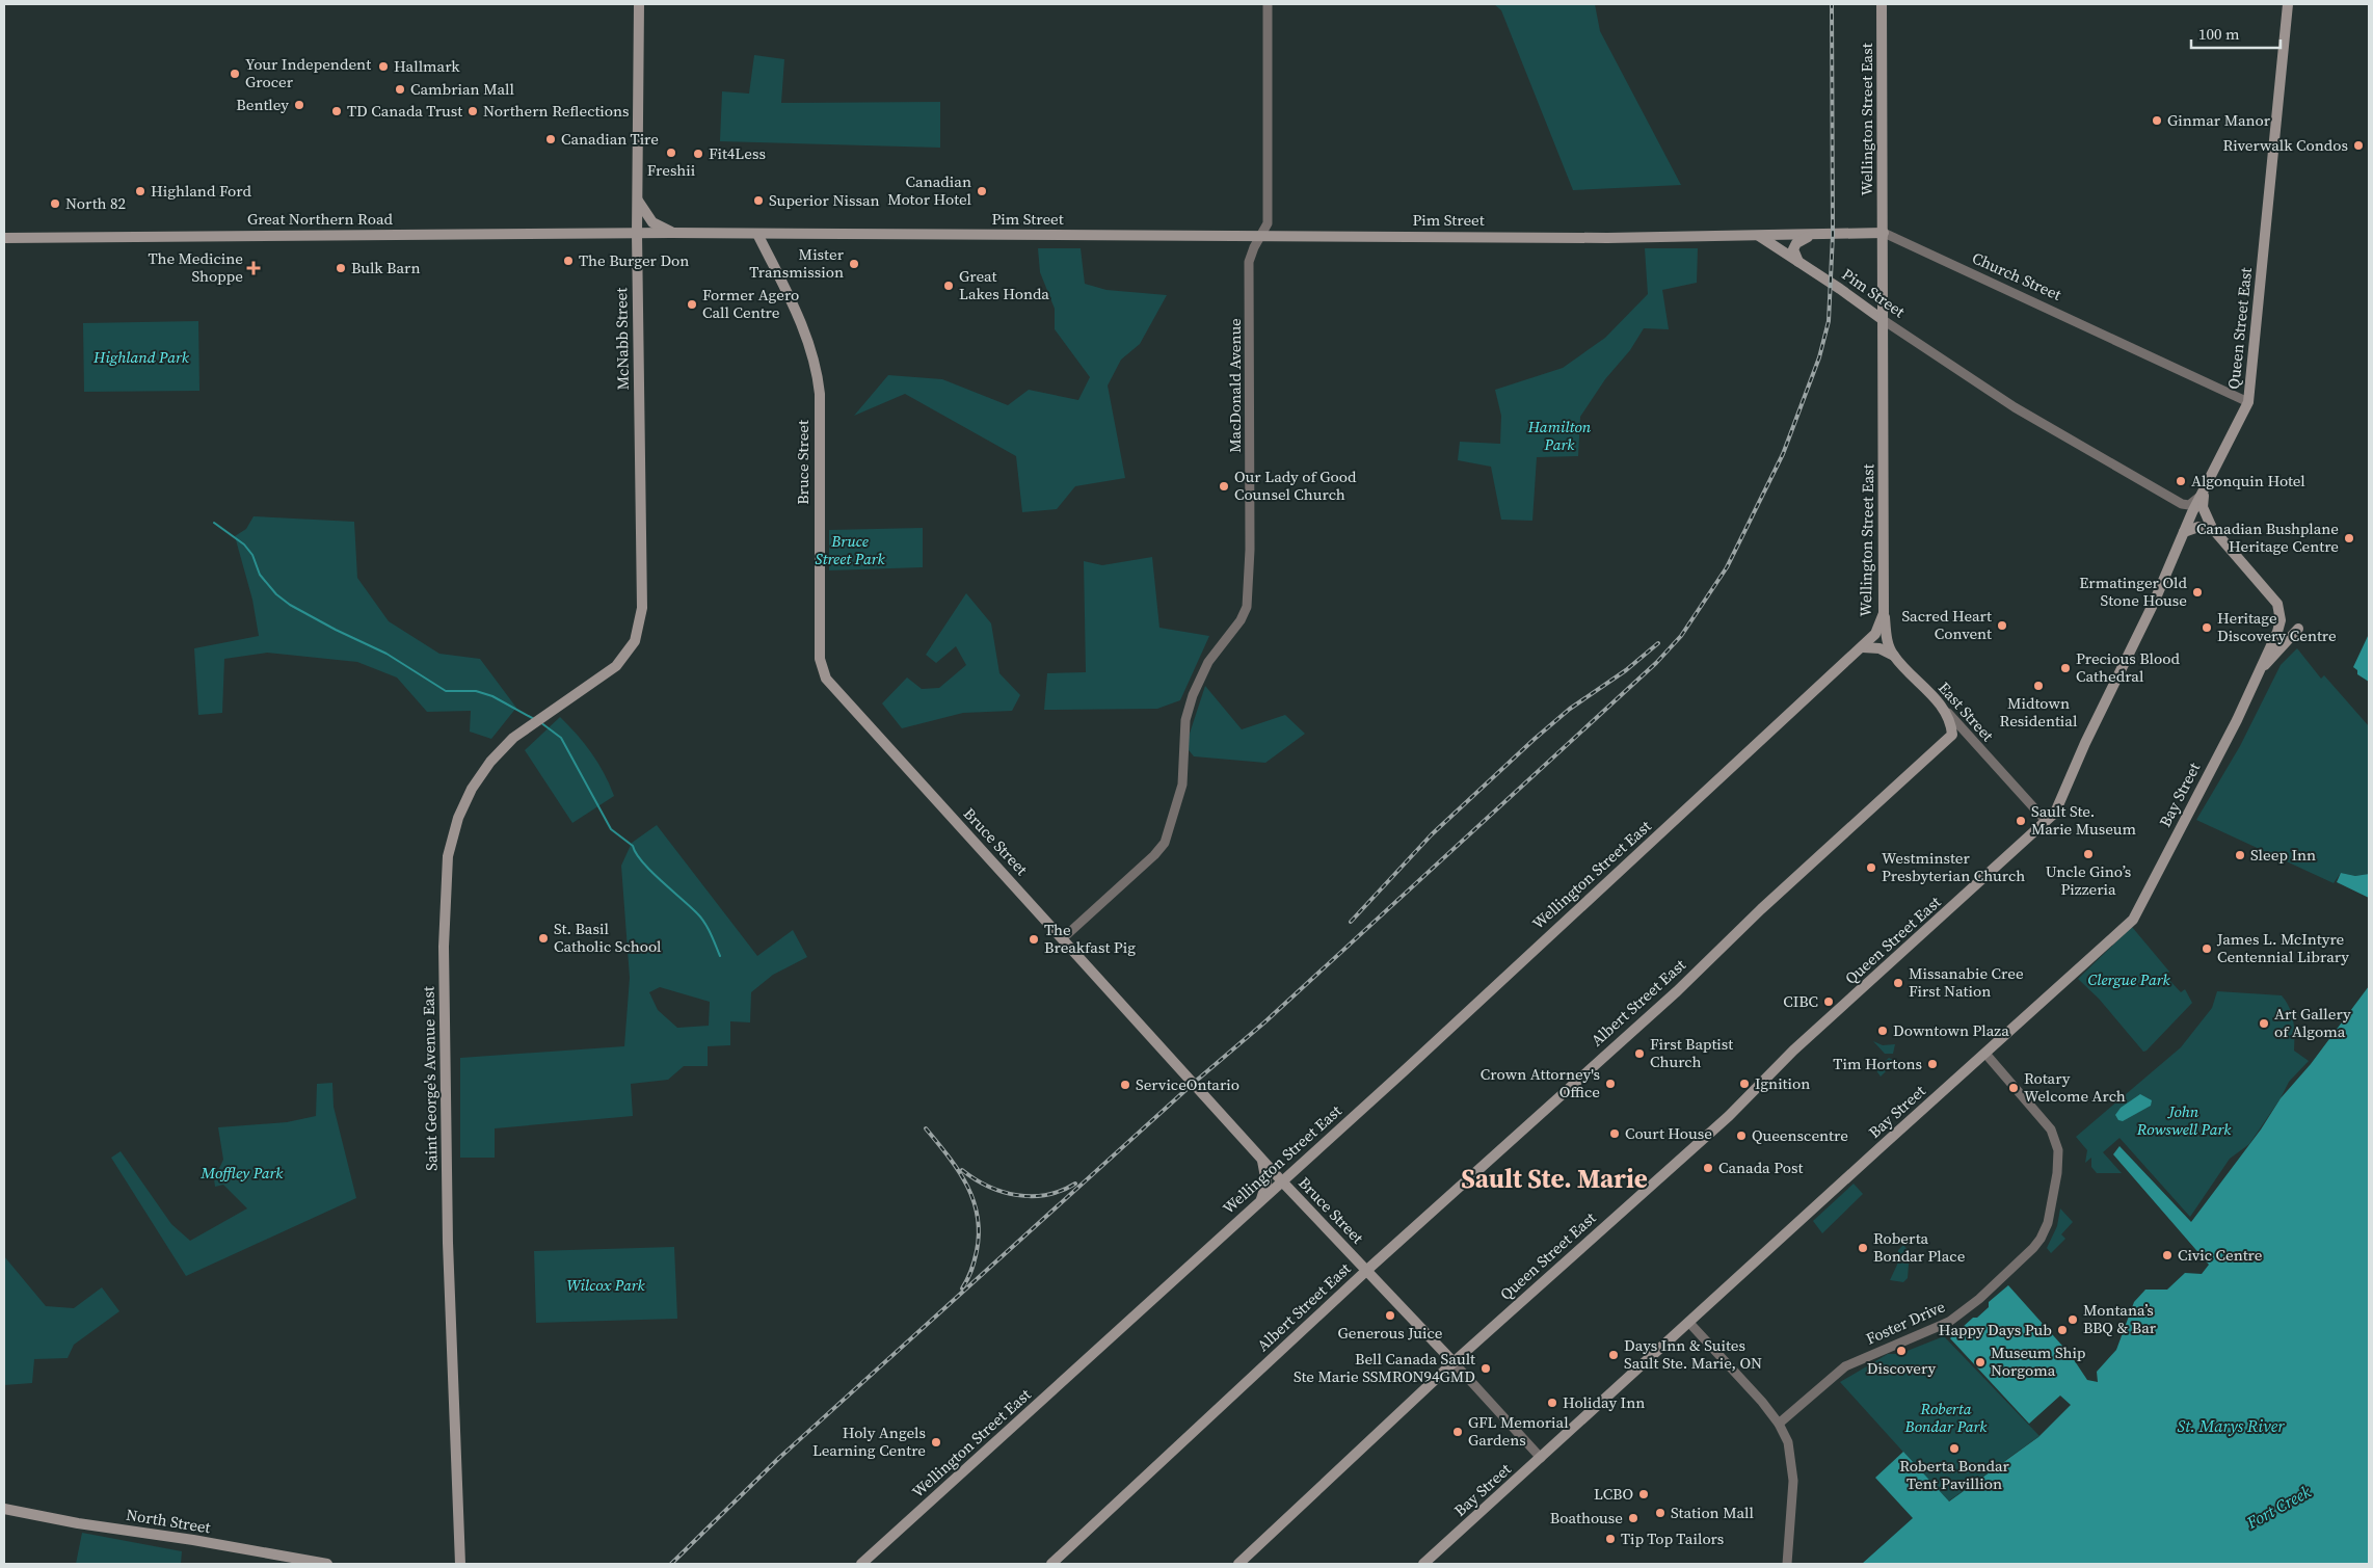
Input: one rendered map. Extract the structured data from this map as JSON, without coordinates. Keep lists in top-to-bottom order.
{
  "streets": {
    "main road": [
      "Wellington Street East",
      "Great Northern Road",
      "Pim Street",
      "Church Street",
      "Queen Street East",
      "McNabb Street",
      "Bruce Street",
      "East Street",
      "Bay Street",
      "Albert Street East",
      "Saint George's Avenue East",
      "North Street"
    ],
    "street": ["MacDonald Avenue", "Foster Drive"]
  },
  "crossings": [
    ["Wellington Street East", "Pim Street"],
    ["Wellington Street East", "Church Street"],
    ["Wellington Street East", "Bruce Street"],
    ["Wellington Street East", "East Street"],
    ["Great Northern Road", "Pim Street"],
    ["Great Northern Road", "McNabb Street"],
    ["Pim Street", "Church Street"],
    ["Pim Street", "McNabb Street"],
    ["Pim Street", "MacDonald Avenue"],
    ["Pim Street", "Bruce Street"],
    ["Church Street", "Queen Street East"],
    ["Queen Street East", "Bruce Street"],
    ["Queen Street East", "East Street"],
    ["McNabb Street", "Saint George's Avenue East"],
    ["MacDonald Avenue", "Bruce Street"],
    ["Bruce Street", "Albert Street East"],
    ["Bay Street", "Foster Drive"]
  ],
  "districts": ["Sault Ste. Marie"],
  "water": ["St. Marys River", "Fort Creek"],
  "parks": [
    "Highland Park",
    "Hamilton Park",
    "Bruce Street Park",
    "Clergue Park",
    "John Rowswell Park",
    "Moffley Park",
    "Wilcox Park",
    "Roberta Bondar Park"
  ],
  "places": {
    "other": [
      "Hallmark",
      "Your Independent Grocer",
      "Cambrian Mall",
      "Bentley",
      "TD Canada Trust",
      "Northern Reflections",
      "Ginmar Manor",
      "Canadian Tire",
      "Riverwalk Condos",
      "Freshii",
      "Fit4Less",
      "Highland Ford",
      "Canadian Motor Hotel",
      "Superior Nissan",
      "North 82",
      "The Burger Don",
      "Mister Transmission",
      "Bulk Barn",
      "Great Lakes Honda",
      "Former Agero Call Centre",
      "Algonquin Hotel",
      "Our Lady of Good Counsel Church",
      "Canadian Bushplane Heritage Centre",
      "Ermatinger Old Stone House",
      "Sacred Heart Convent",
      "Heritage Discovery Centre",
      "Precious Blood Cathedral",
      "Midtown Residential",
      "Sault Ste. Marie Museum",
      "Uncle Gino’s Pizzeria",
      "Sleep Inn",
      "Westminster Presbyterian Church",
      "St. Basil Catholic School",
      "The Breakfast Pig",
      "James L. McIntyre Centennial Library",
      "Missanabie Cree First Nation",
      "CIBC",
      "Art Gallery of Algoma",
      "Downtown Plaza",
      "First Baptist Church",
      "Tim Hortons",
      "Crown Attorney's Office",
      "Ignition",
      "ServiceOntario",
      "Rotary Welcome Arch",
      "Court House",
      "Queenscentre",
      "Canada Post",
      "Roberta Bondar Place",
      "Civic Centre",
      "Generous Juice",
      "Montana’s BBQ & Bar",
      "Happy Days Pub",
      "Discovery",
      "Days Inn & Suites Sault Ste. Marie, ON",
      "Museum Ship Norgoma",
      "Bell Canada Sault Ste Marie SSMRON94GMD",
      "Holiday Inn",
      "GFL Memorial Gardens",
      "Holy Angels Learning Centre",
      "Roberta Bondar Tent Pavillion",
      "LCBO",
      "Station Mall",
      "Boathouse",
      "Tip Top Tailors"
    ],
    "health": ["The Medicine Shoppe"]
  },
  "scale_bar": "100 m"
}
